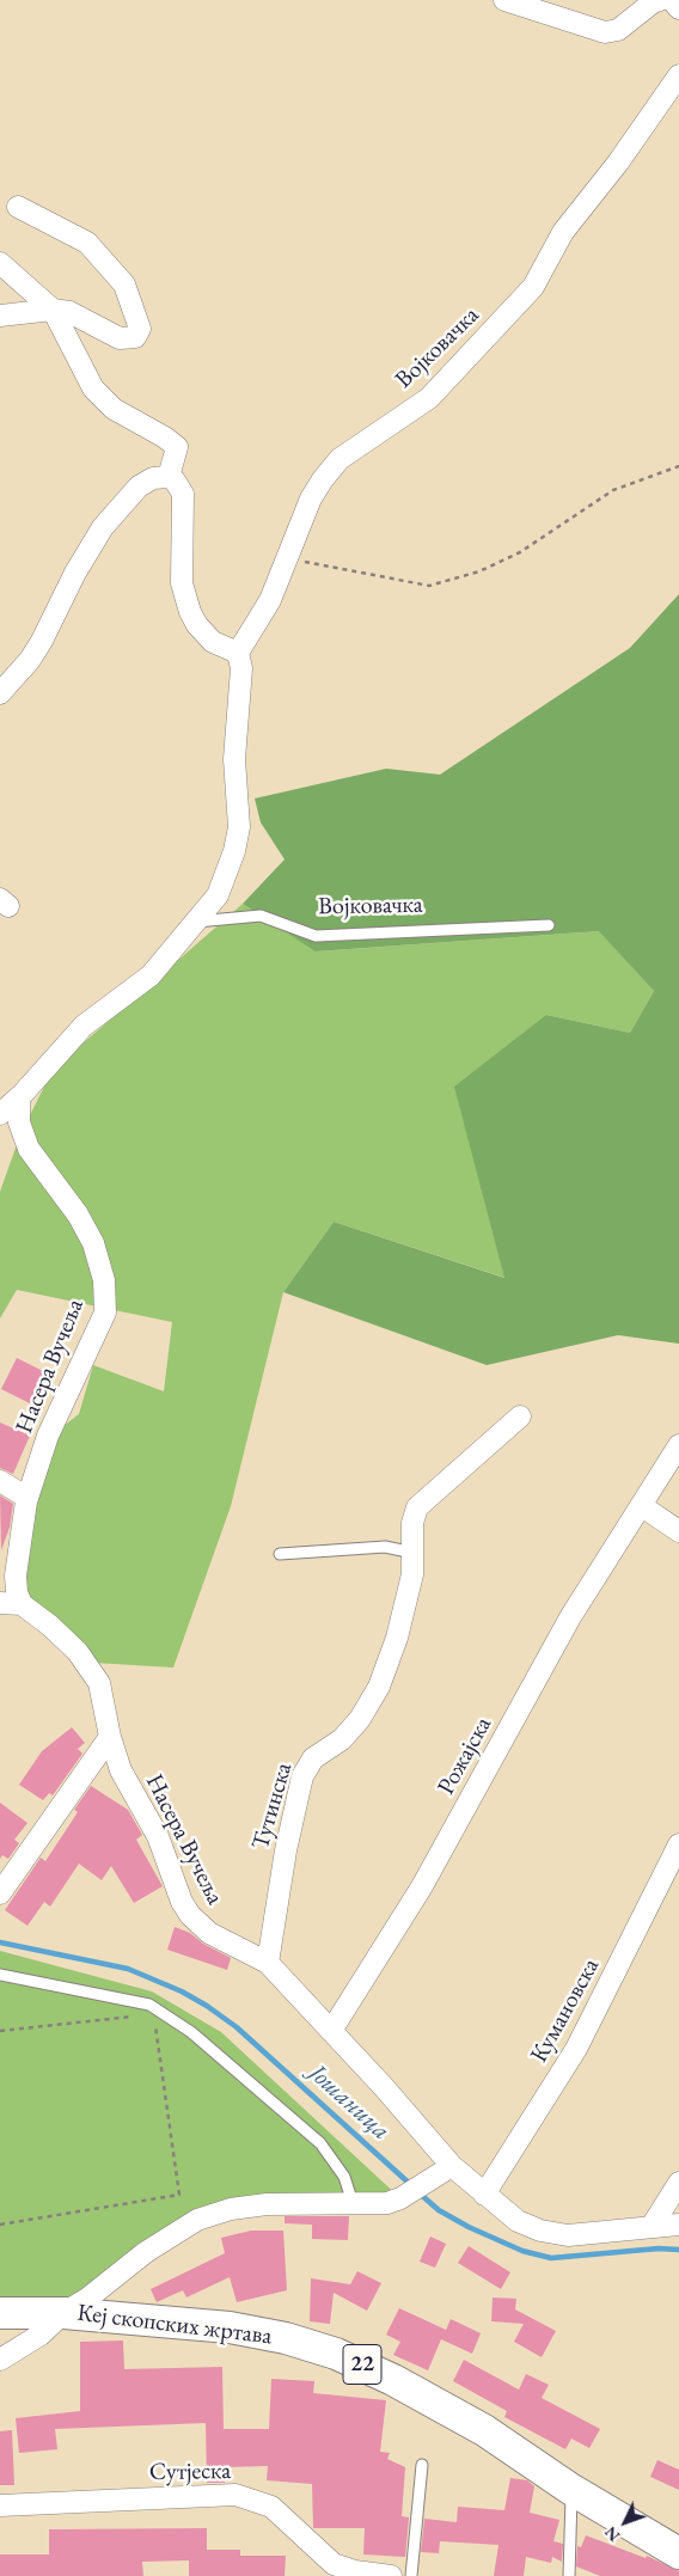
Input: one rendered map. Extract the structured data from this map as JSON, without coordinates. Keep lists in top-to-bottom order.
{
  "streets": {
    "main road": ["Кеј скопских жртава", "22"],
    "street": [
      "Војковачка",
      "Насера Вучеља",
      "Рожајска",
      "Тутинска",
      "Кумановска",
      "Сутјеска"
    ]
  },
  "crossings": [
    ["Насера Вучеља", "Тутинска"]
  ],
  "water": ["Јошаница"],
  "north": "bottom left"
}
